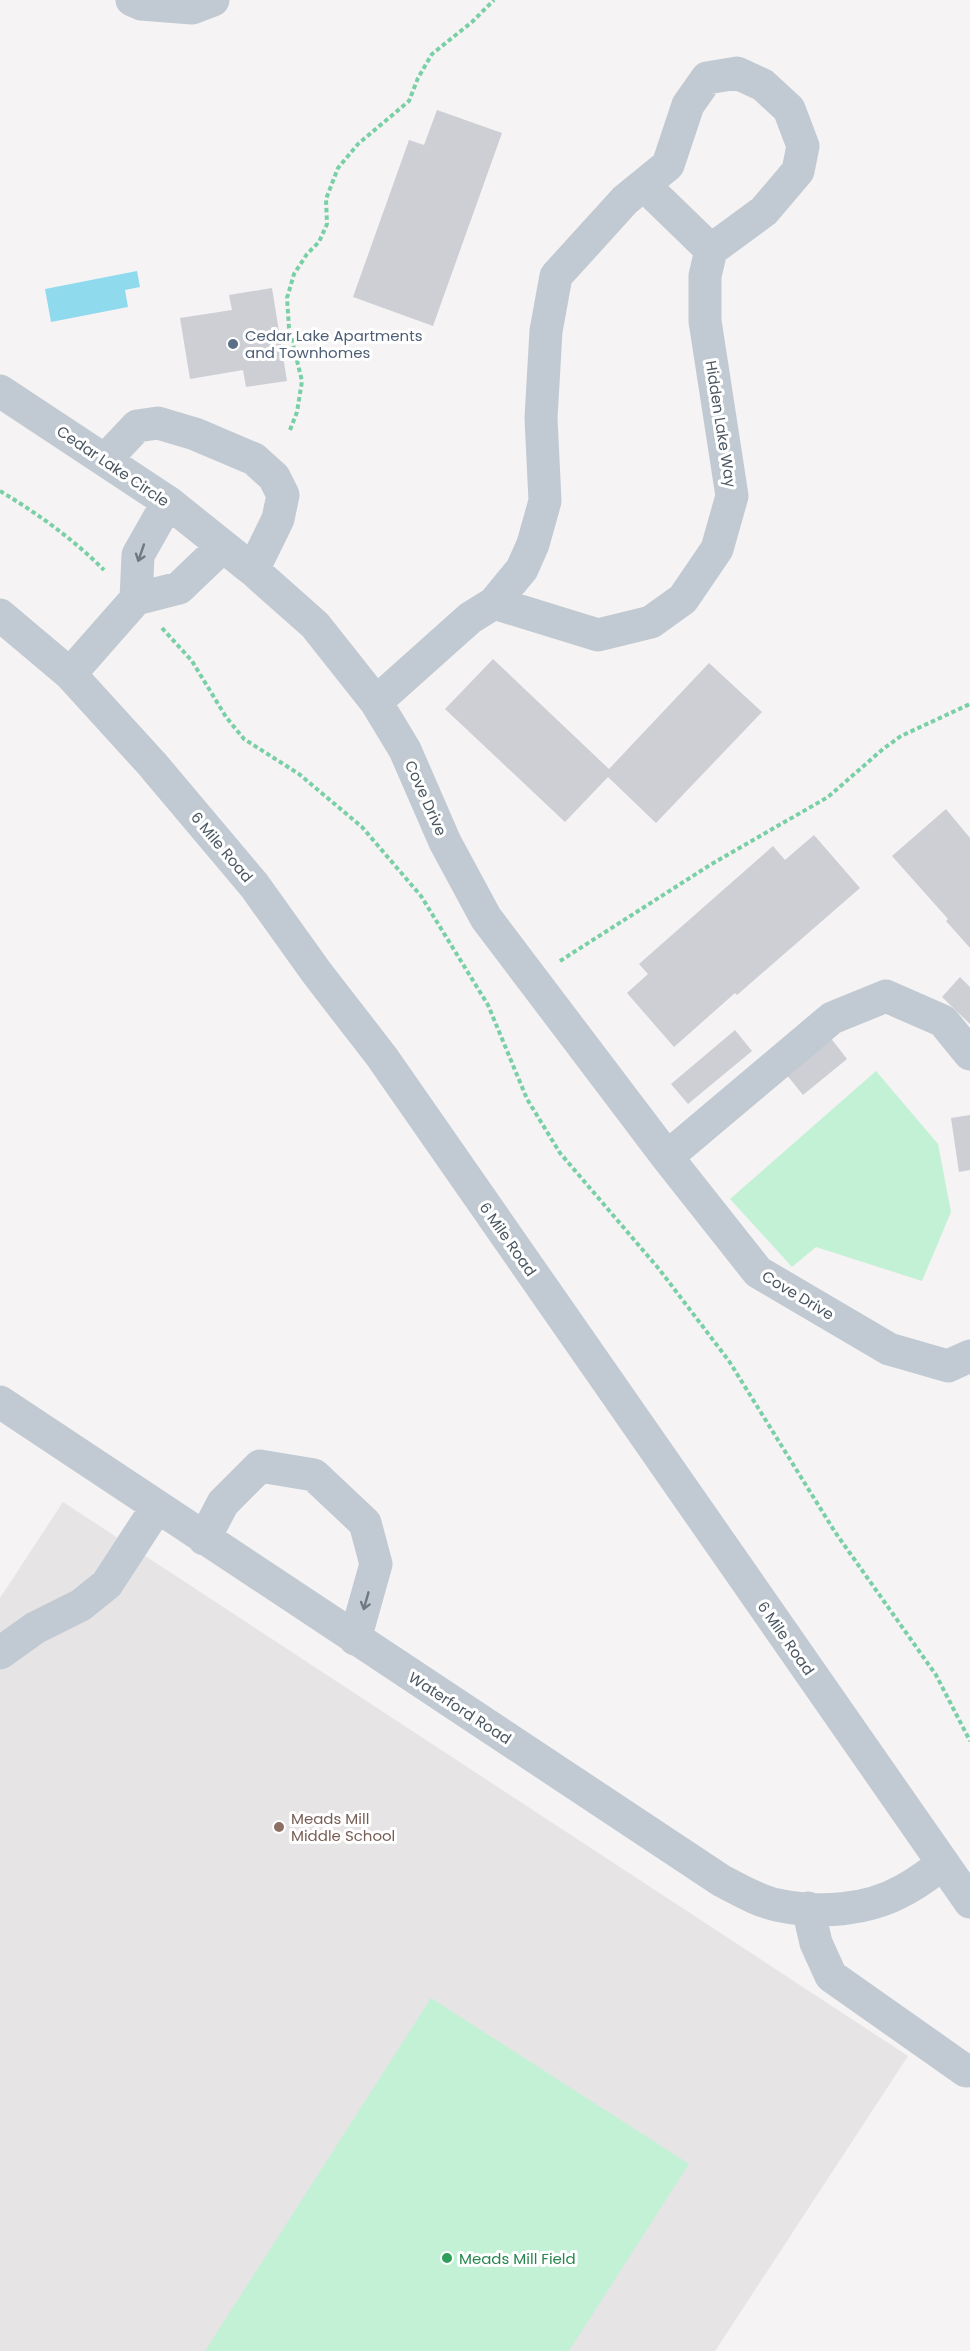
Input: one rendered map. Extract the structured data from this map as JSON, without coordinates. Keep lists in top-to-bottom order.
{
  "streets": {
    "street": [
      "Hidden Lake Way",
      "Cedar Lake Circle",
      "Cove Drive",
      "6 Mile Road",
      "Waterford Road"
    ]
  },
  "crossings": [
    ["Cedar Lake Circle", "Cove Drive"],
    ["6 Mile Road", "Waterford Road"]
  ],
  "places": ["Cedar Lake Apartments and Townhomes", "Meads Mill Middle School", "Meads Mill Field"]
}
